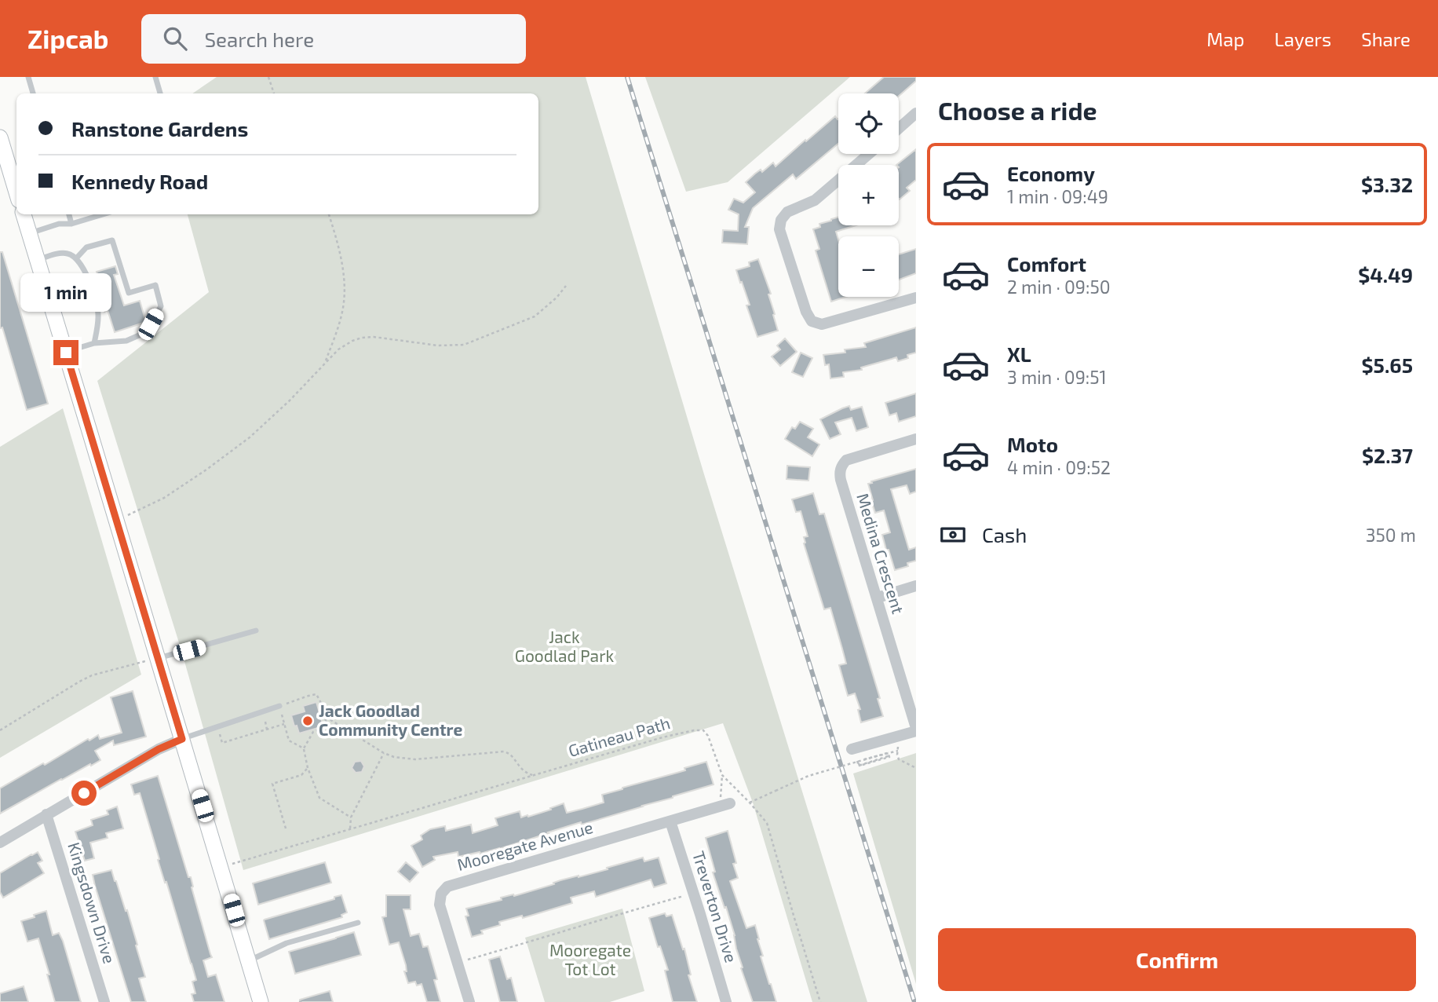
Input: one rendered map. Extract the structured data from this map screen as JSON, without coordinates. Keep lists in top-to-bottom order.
{
  "streets": {
    "street": [
      "Medina Crescent",
      "Mooregate Avenue",
      "Kingsdown Drive",
      "Treverton Drive"
    ],
    "path": ["Gatineau Path"]
  },
  "crossings": [
    ["Mooregate Avenue", "Treverton Drive"]
  ],
  "parks": ["Jack Goodlad Park", "Mooregate Tot Lot"],
  "places": ["Jack Goodlad Community Centre"],
  "page": {
    "header": "Zipcab",
    "search": "Search here",
    "nav": ["Map", "Layers", "Share"],
    "heading": "Choose a ride",
    "map_buttons": ["+", "−"],
    "banner": ["Ranstone Gardens", "Kennedy Road"],
    "list": [
      {
        "name": "Economy",
        "note": "1 min · 09:49",
        "value": "$3.32"
      },
      {
        "name": "Comfort",
        "note": "2 min · 09:50",
        "value": "$4.49"
      },
      {
        "name": "XL",
        "note": "3 min · 09:51",
        "value": "$5.65"
      },
      {
        "name": "Moto",
        "note": "4 min · 09:52",
        "value": "$2.37"
      }
    ],
    "bubble": "1 min",
    "pay": ["Cash", "350 m"],
    "buttons": "Confirm"
  }
}
